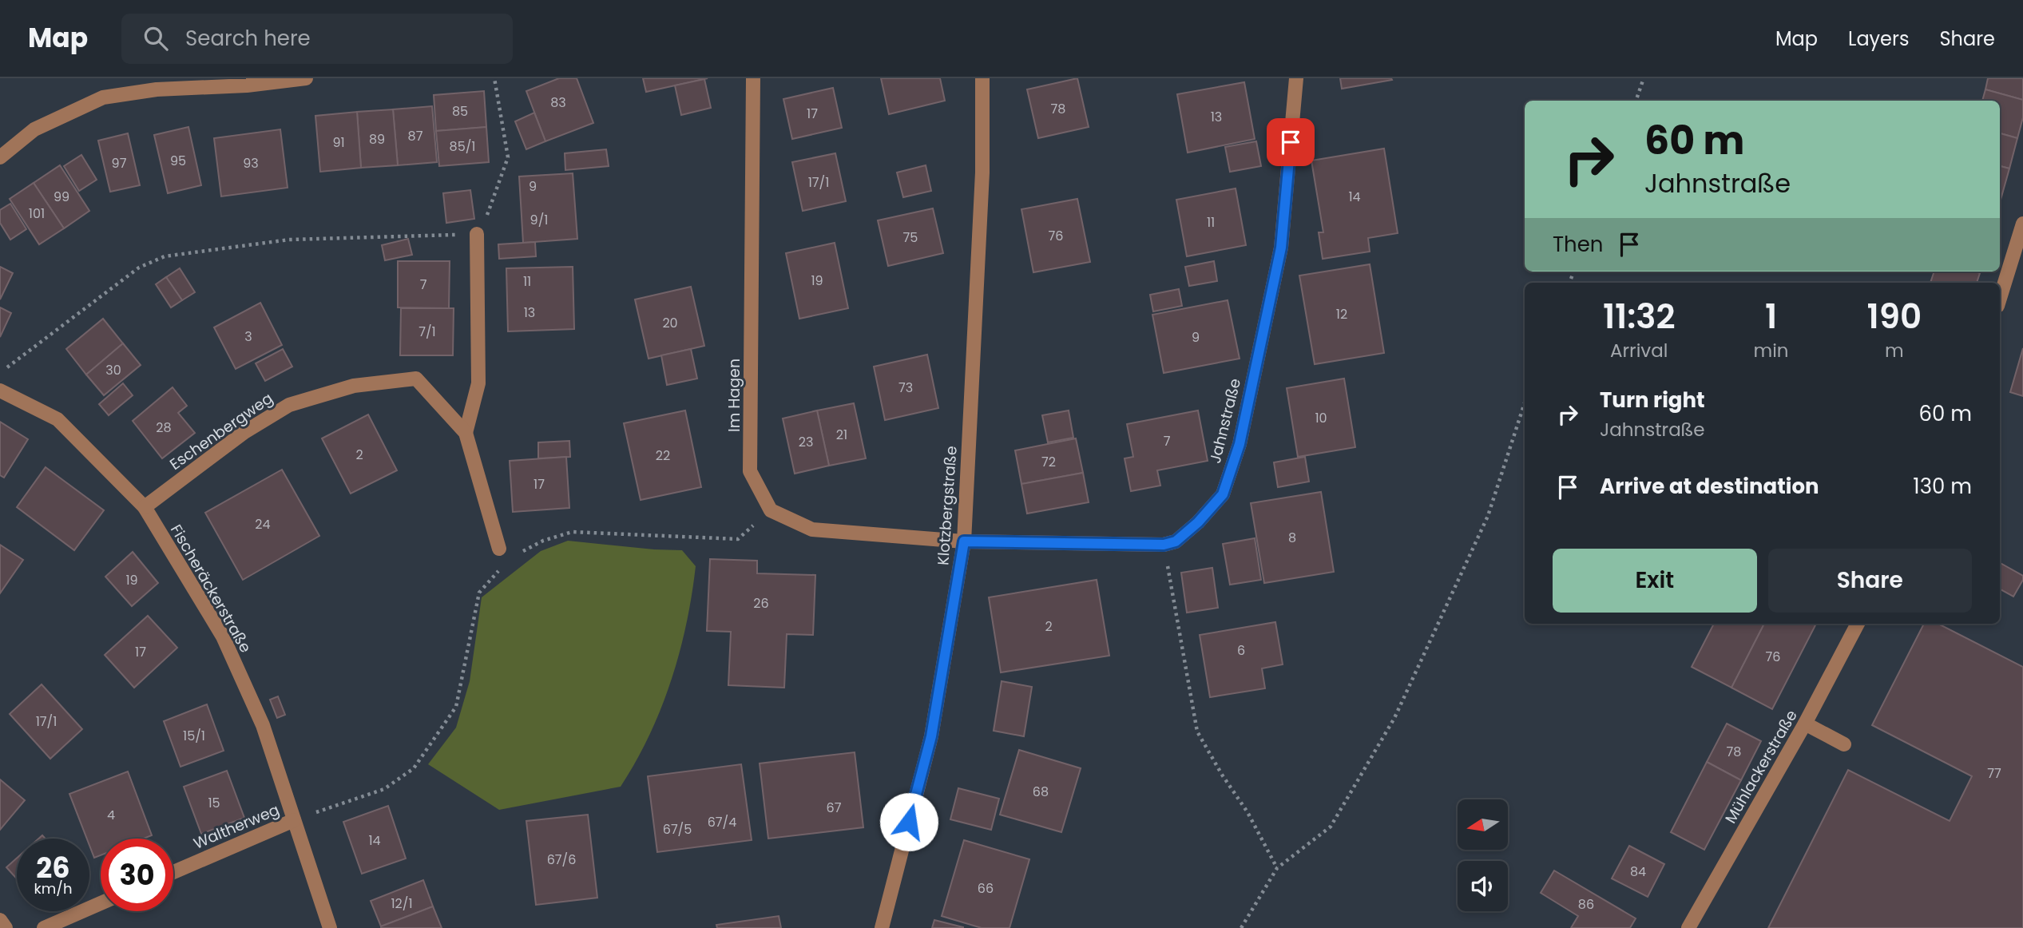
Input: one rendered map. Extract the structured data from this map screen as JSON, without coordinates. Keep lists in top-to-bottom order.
{
  "streets": {
    "street": [
      "Im Hagen",
      "Jahnstraße",
      "Eschenbergweg",
      "Klotzbergstraße",
      "Fischeräckerstraße",
      "Mühlackerstraße",
      "Waltherweg"
    ]
  },
  "crossings": [
    ["Eschenbergweg", "Fischeräckerstraße"],
    ["Fischeräckerstraße", "Waltherweg"]
  ],
  "house_numbers": [
    "83",
    "78",
    "85",
    "17",
    "13",
    "87",
    "89",
    "91",
    "85/1",
    "95",
    "97",
    "93",
    "17/1",
    "9",
    "99",
    "14",
    "101",
    "9/1",
    "11",
    "76",
    "75",
    "19",
    "11",
    "7",
    "13",
    "12",
    "20",
    "7/1",
    "3",
    "9",
    "30",
    "73",
    "10",
    "28",
    "21",
    "7",
    "23",
    "2",
    "22",
    "72",
    "17",
    "24",
    "8",
    "19",
    "26",
    "2",
    "6",
    "17",
    "76",
    "17/1",
    "15/1",
    "78",
    "77",
    "68",
    "15",
    "67",
    "4",
    "67/4",
    "67/5",
    "14",
    "67/6",
    "84",
    "66",
    "12/1",
    "86"
  ],
  "north": "left",
  "page": {
    "header": "Map",
    "search": "Search here",
    "nav": ["Map", "Layers", "Share"],
    "turn": ["60 m", "Jahnstraße"],
    "then": "Then",
    "eta": [
      "11:32",
      "Arrival",
      "1",
      "min",
      "190",
      "m"
    ],
    "list": [
      {
        "name": "Turn right",
        "note": "Jahnstraße",
        "value": "60 m"
      },
      {
        "name": "Arrive at destination",
        "value": "130 m"
      }
    ],
    "buttons": ["Exit", "Share"],
    "speed": "26 km/h",
    "limit": "30"
  }
}
